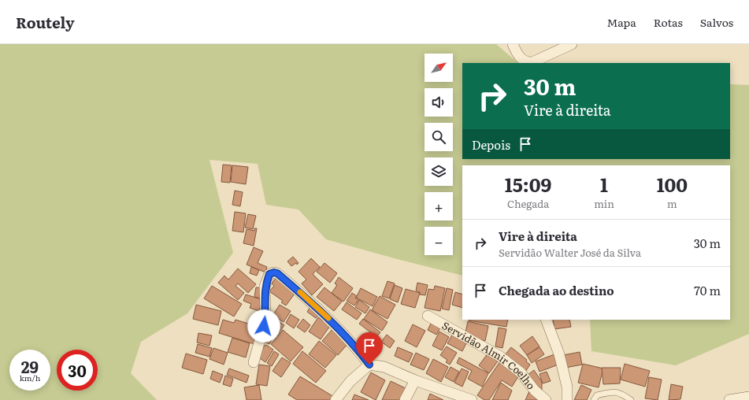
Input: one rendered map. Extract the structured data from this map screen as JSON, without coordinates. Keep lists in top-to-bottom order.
{
  "streets": {
    "street": ["Servidão Almir Coelho"]
  },
  "north": "top right",
  "page": {
    "header": "Routely",
    "nav": ["Mapa", "Rotas", "Salvos"],
    "map_buttons": ["+", "−"],
    "turn": ["30 m", "Vire à direita"],
    "then": "Depois",
    "eta": [
      "15:09",
      "Chegada",
      "1",
      "min",
      "100",
      "m"
    ],
    "list": [
      {
        "name": "Vire à direita",
        "note": "Servidão Walter José da Silva",
        "value": "30 m"
      },
      {
        "name": "Chegada ao destino",
        "value": "70 m"
      }
    ],
    "speed": "29 km/h",
    "limit": "30"
  }
}
